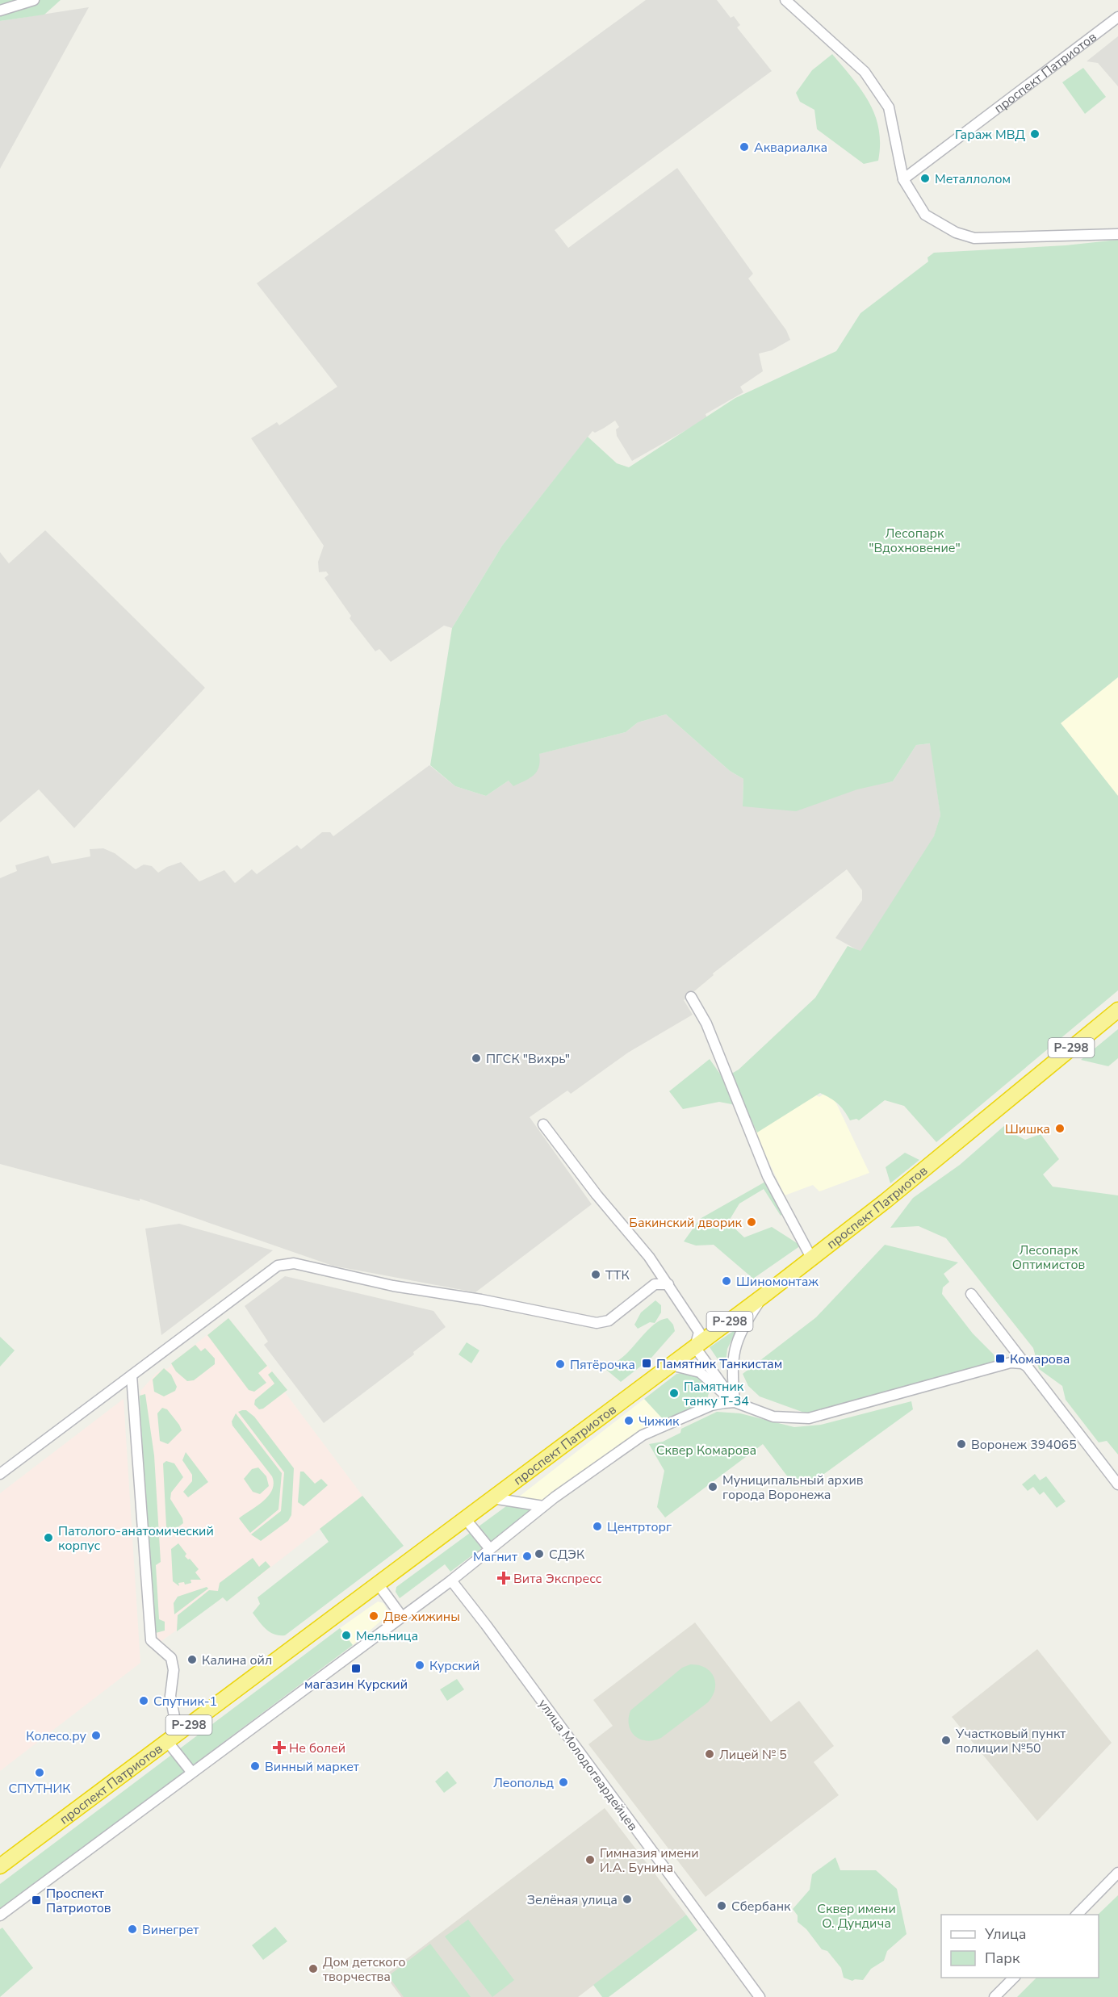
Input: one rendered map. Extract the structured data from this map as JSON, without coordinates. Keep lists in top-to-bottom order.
{
  "streets": {
    "highway": ["проспект Патриотов", "Р-298"],
    "street": ["улица Молодогвардейцев"]
  },
  "parks": [
    "Лесопарк \"Вдохновение\"",
    "Лесопарк Оптимистов",
    "Сквер Комарова",
    "Сквер имени О. Дундича"
  ],
  "places": {
    "other": [
      "Гараж МВД",
      "Аквариалка",
      "Металлолом",
      "ПГСК \"Вихрь\"",
      "Шишка",
      "Бакинский дворик",
      "ТТК",
      "Шиномонтаж",
      "Пятёрочка",
      "Памятник танку Т-34",
      "Чижик",
      "Воронеж 394065",
      "Муниципальный архив города Воронежа",
      "Центрторг",
      "Патолого-анатомический корпус",
      "СДЭК",
      "Магнит",
      "Две хижины",
      "Мельница",
      "Калина ойл",
      "Курский",
      "Спутник-1",
      "Колесо.ру",
      "Участковый пункт полиции №50",
      "Лицей № 5",
      "Винный маркет",
      "СПУТНИК",
      "Леопольд",
      "Гимназия имени И.А. Бунина",
      "Зелёная улица",
      "Сбербанк",
      "Винегрет",
      "Дом детского творчества"
    ],
    "transit": [
      "Комарова",
      "Памятник Танкистам",
      "магазин Курский",
      "Проспект Патриотов"
    ],
    "health": ["Вита Экспресс", "Не болей"]
  },
  "legend": ["Улица", "Парк"]
}
